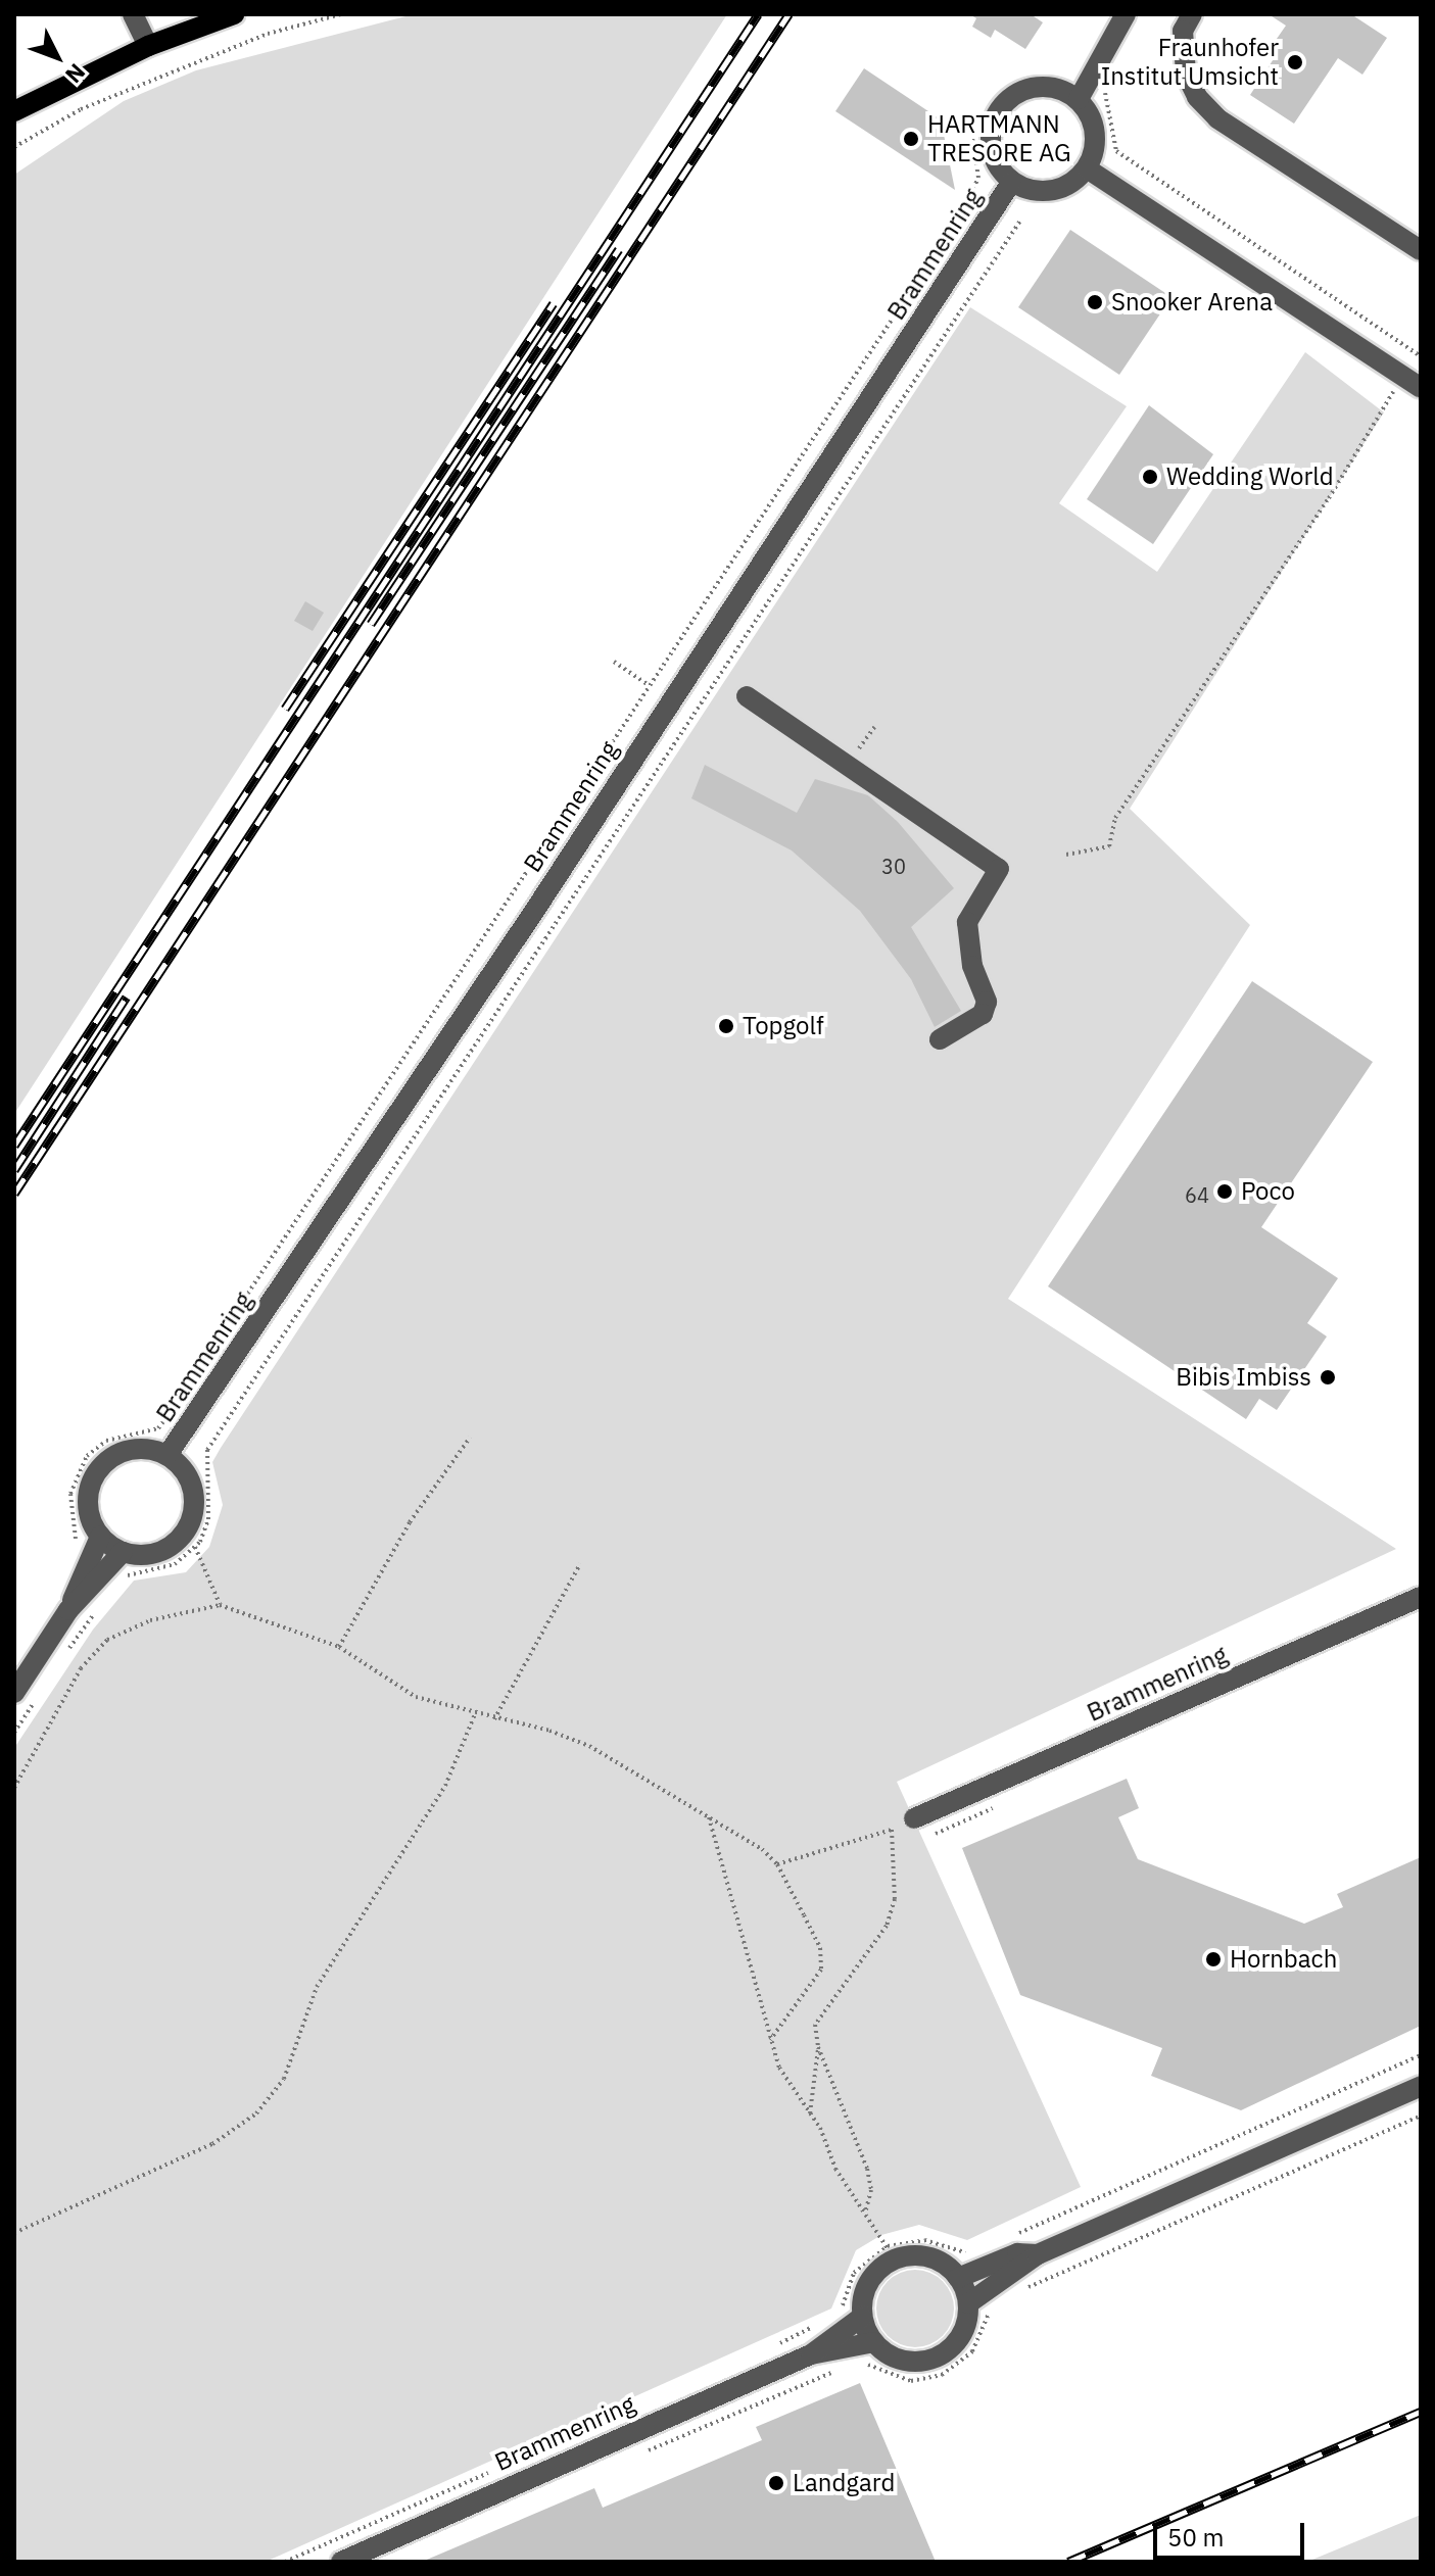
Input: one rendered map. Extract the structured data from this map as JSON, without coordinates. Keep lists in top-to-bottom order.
{
  "streets": {
    "street": ["Brammenring"]
  },
  "places": [
    "Fraunhofer Institut Umsicht",
    "HARTMANN TRESORE AG",
    "Snooker Arena",
    "Wedding World",
    "Topgolf",
    "Poco",
    "Bibis Imbiss",
    "Hornbach",
    "Landgard"
  ],
  "house_numbers": ["30", "64"],
  "scale_bar": "50 m",
  "north": "bottom right"
}
